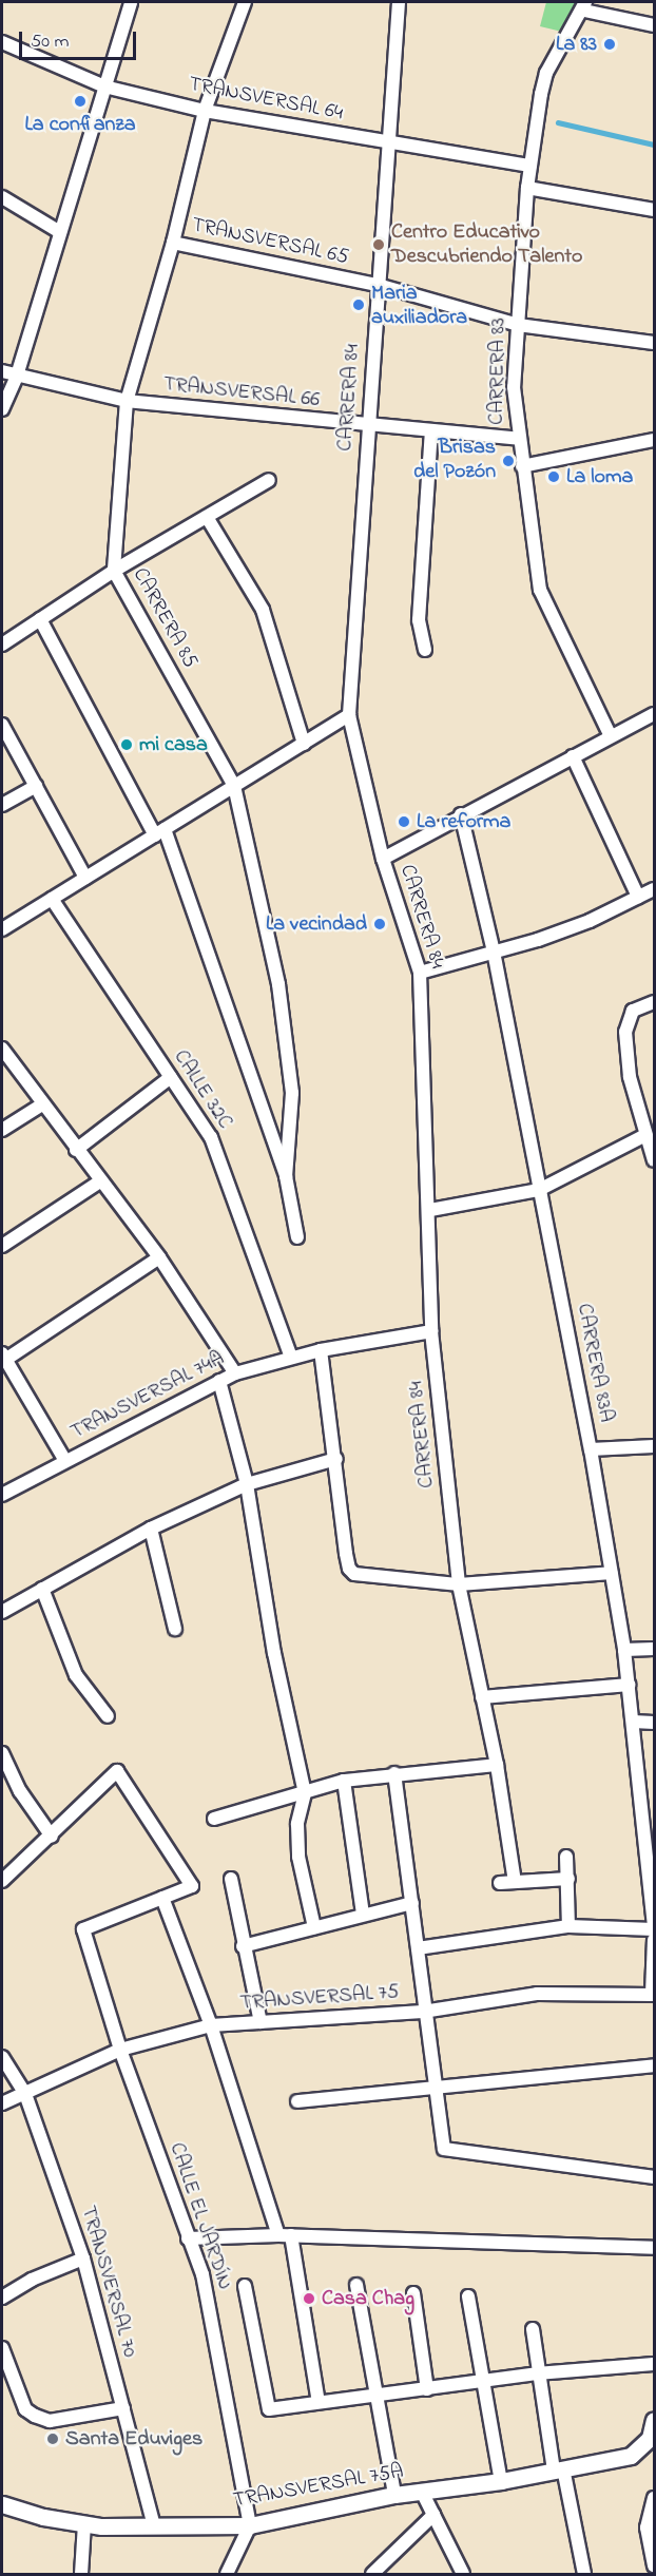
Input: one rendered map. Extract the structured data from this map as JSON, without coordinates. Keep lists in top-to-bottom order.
{
  "streets": {
    "street": [
      "TRANSVERSAL 64",
      "TRANSVERSAL 65",
      "CARRERA 83",
      "TRANSVERSAL 66",
      "CARRERA 84",
      "CARRERA 85",
      "CALLE 32C",
      "CARRERA 83A",
      "TRANSVERSAL 74A",
      "TRANSVERSAL 75",
      "CALLE EL JARDÍN",
      "TRANSVERSAL 70",
      "TRANSVERSAL 75A"
    ]
  },
  "crossings": [
    ["TRANSVERSAL 64", "CARRERA 83"],
    ["TRANSVERSAL 64", "CARRERA 84"],
    ["TRANSVERSAL 64", "CARRERA 85"],
    ["TRANSVERSAL 65", "CARRERA 83"],
    ["TRANSVERSAL 65", "CARRERA 84"],
    ["TRANSVERSAL 65", "CARRERA 85"],
    ["CARRERA 83", "TRANSVERSAL 66"],
    ["TRANSVERSAL 66", "CARRERA 84"],
    ["TRANSVERSAL 66", "CARRERA 85"],
    ["CARRERA 84", "TRANSVERSAL 74A"],
    ["CALLE 32C", "TRANSVERSAL 74A"],
    ["TRANSVERSAL 75", "CALLE EL JARDÍN"],
    ["TRANSVERSAL 75", "TRANSVERSAL 70"],
    ["CALLE EL JARDÍN", "TRANSVERSAL 75A"],
    ["TRANSVERSAL 70", "TRANSVERSAL 75A"]
  ],
  "places": [
    "La 83",
    "La confianza",
    "Centro Educativo Descubriendo Talento",
    "Maria auxiliadora",
    "Brisas del Pozón",
    "La loma",
    "mi casa",
    "La reforma",
    "La vecindad",
    "Casa Chag",
    "Santa Eduviges"
  ],
  "scale_bar": "50 m"
}
